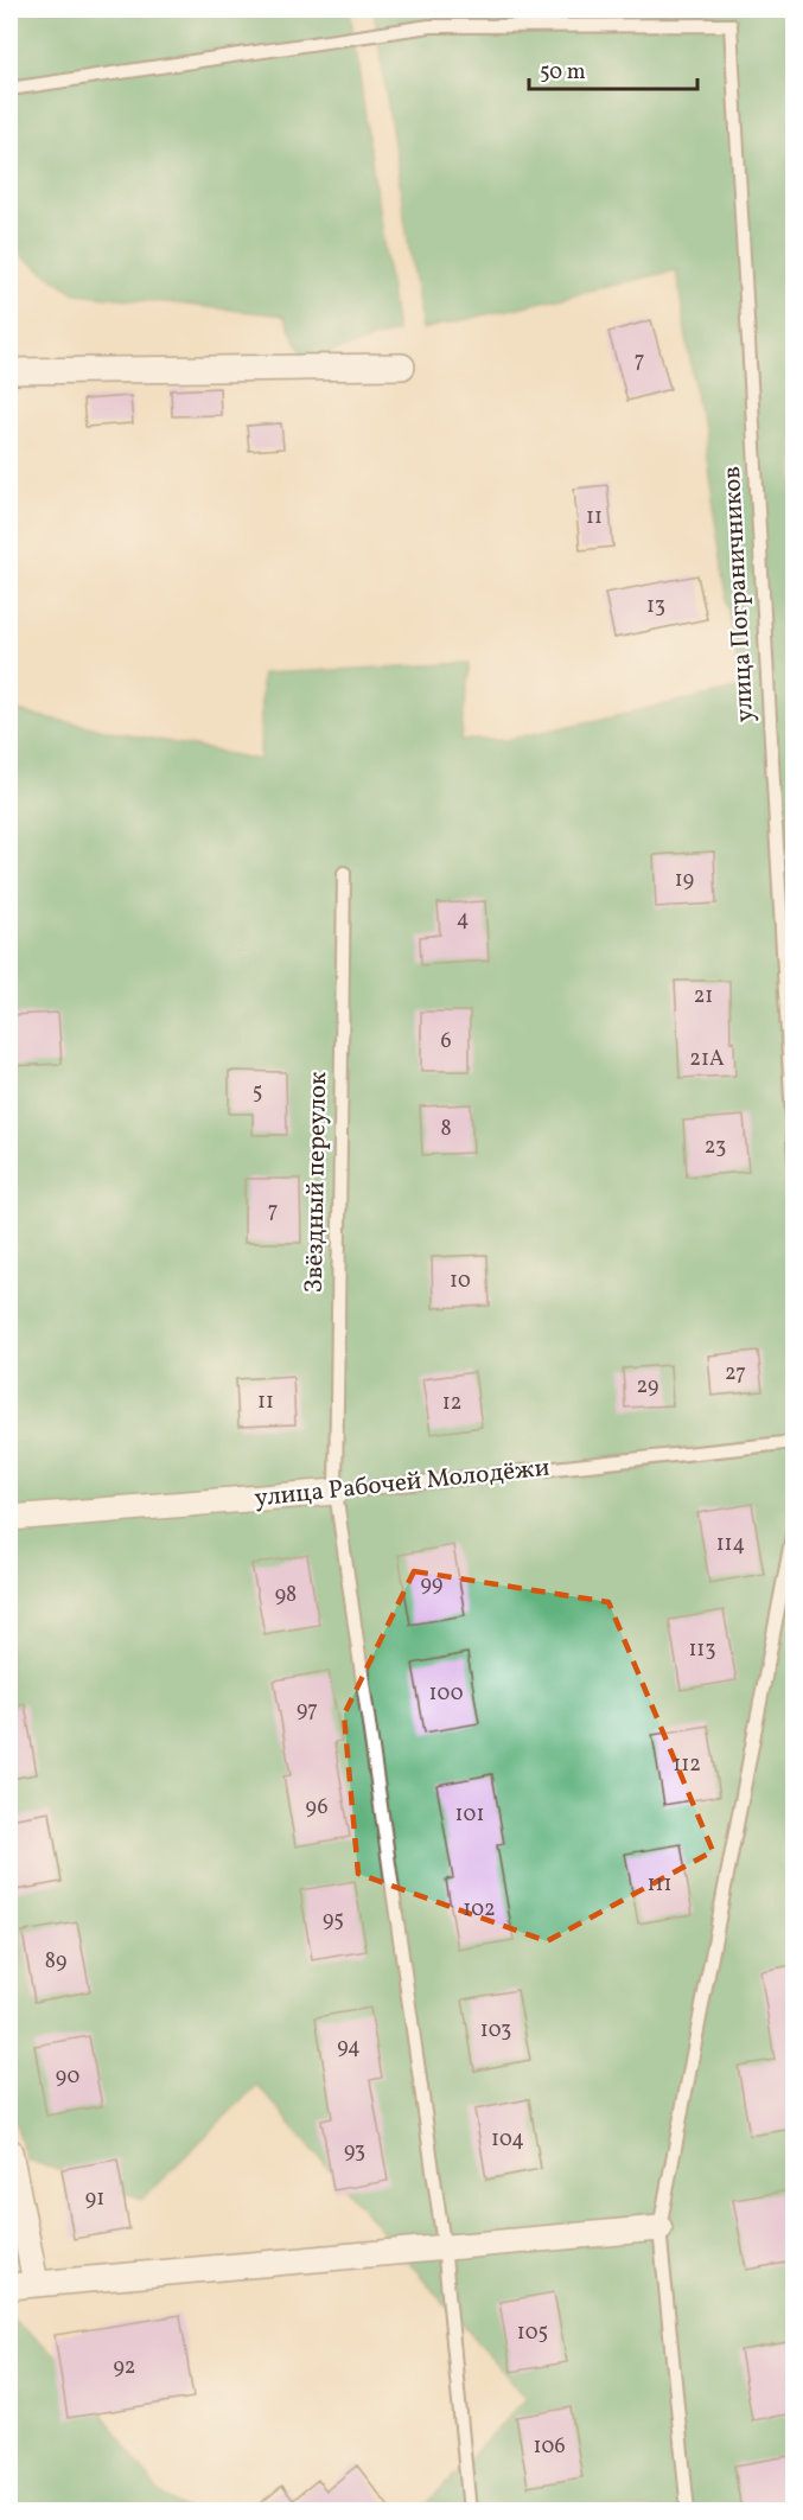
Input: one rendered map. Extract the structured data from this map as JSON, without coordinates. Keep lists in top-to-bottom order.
{
  "streets": {
    "street": ["улица Рабочей Молодёжи"],
    "lane": ["улица Пограничников", "Звёздный переулок"]
  },
  "crossings": [
    ["Звёздный переулок", "улица Рабочей Молодёжи"]
  ],
  "house_numbers": [
    "7",
    "11",
    "13",
    "19",
    "4",
    "21",
    "6",
    "21А",
    "5",
    "8",
    "23",
    "7",
    "10",
    "27",
    "29",
    "11",
    "12",
    "114",
    "99",
    "98",
    "113",
    "100",
    "97",
    "112",
    "96",
    "101",
    "111",
    "102",
    "95",
    "89",
    "103",
    "94",
    "90",
    "104",
    "93",
    "91",
    "105",
    "92",
    "106"
  ],
  "scale_bar": "50 m"
}
